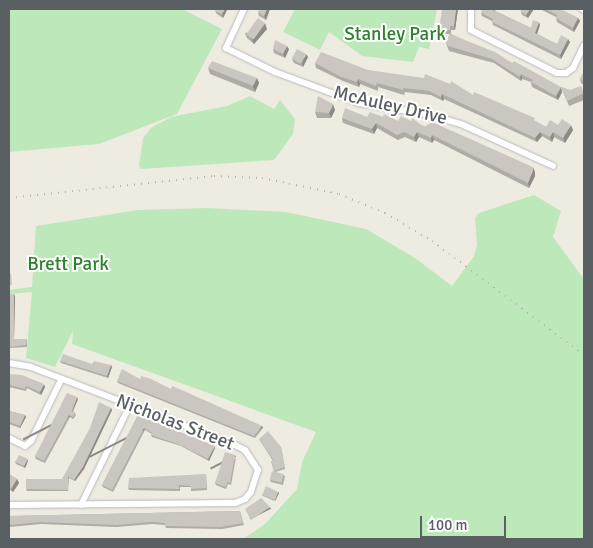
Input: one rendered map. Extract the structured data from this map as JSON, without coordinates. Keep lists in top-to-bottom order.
{
  "streets": {
    "street": ["McAuley Drive", "Nicholas Street"]
  },
  "parks": ["Stanley Park", "Brett Park"],
  "scale_bar": "100 m"
}
